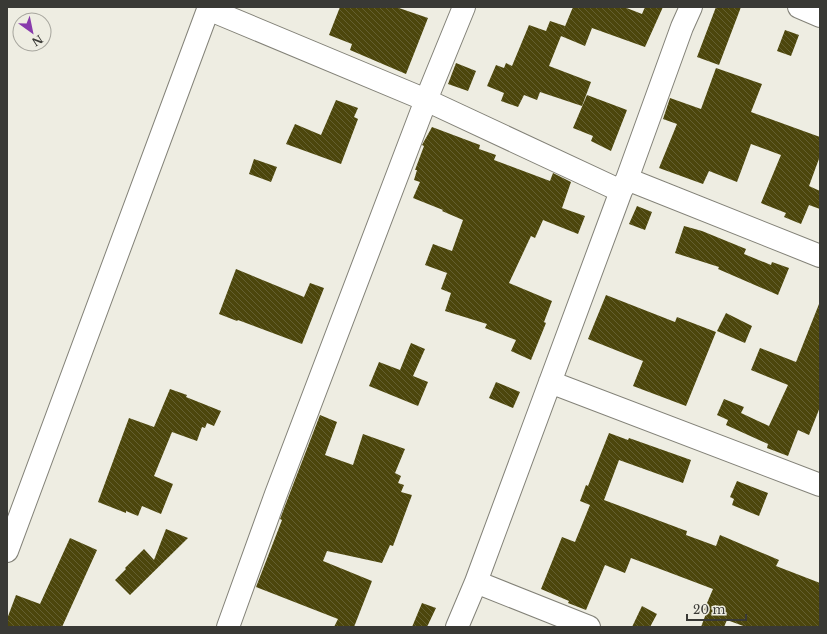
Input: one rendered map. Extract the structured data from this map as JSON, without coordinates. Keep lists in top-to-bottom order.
{
  "scale_bar": "20 m",
  "north": "bottom right"
}
